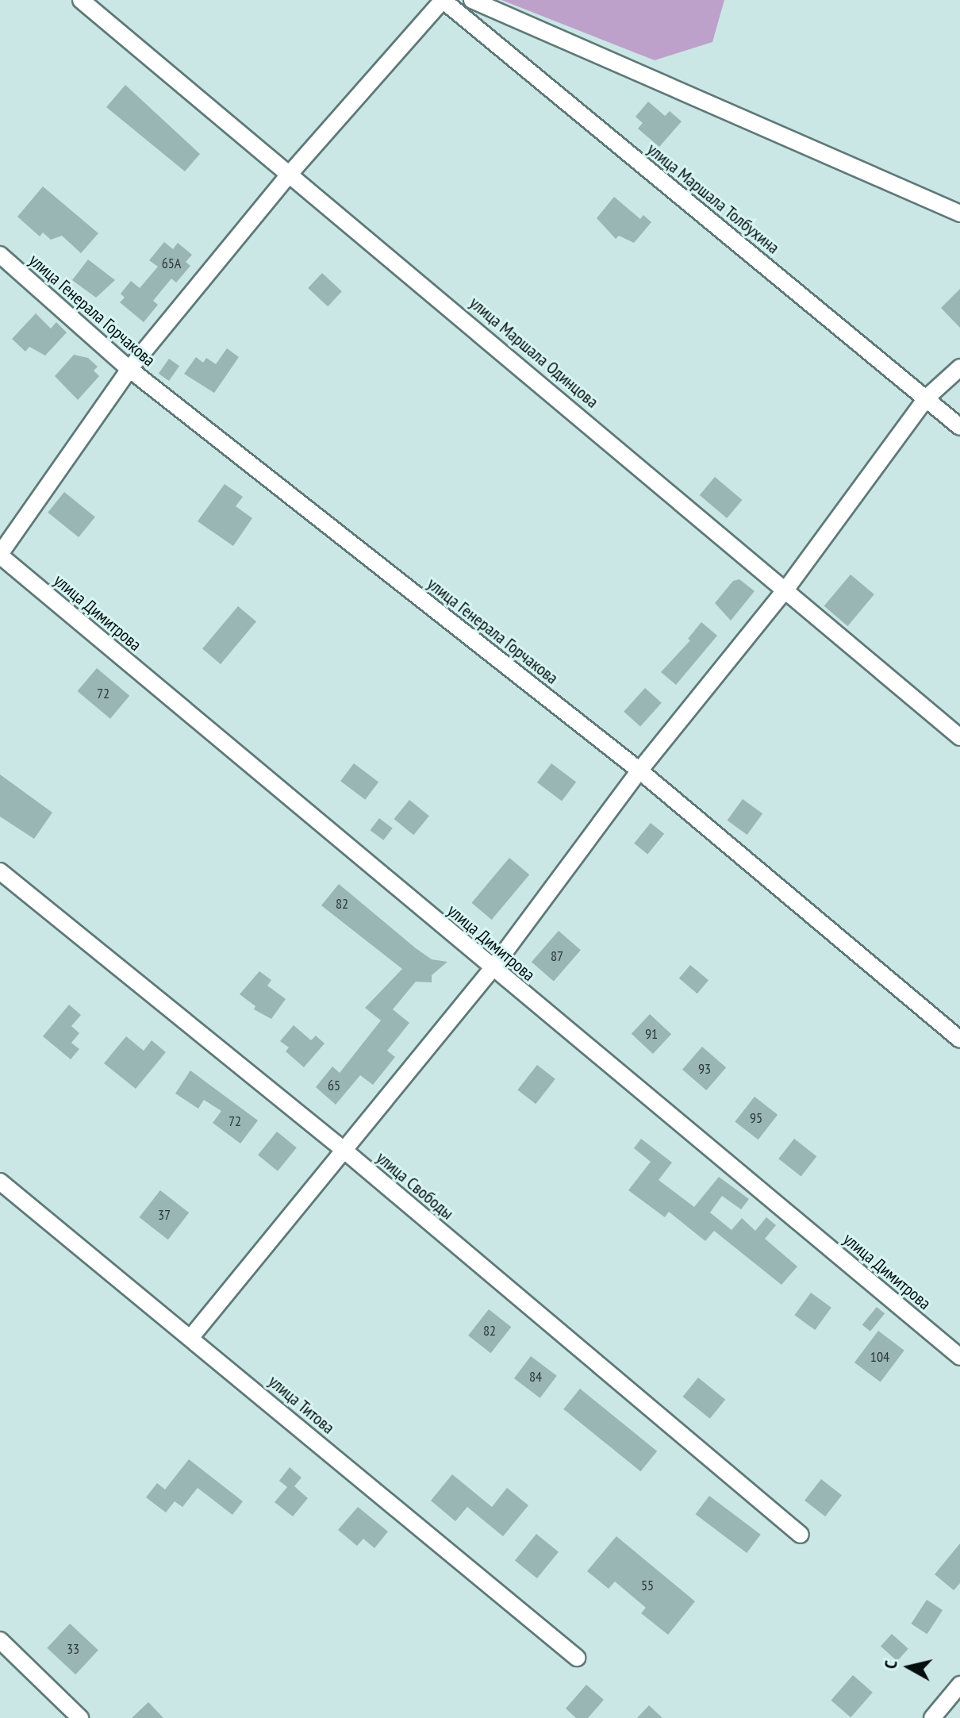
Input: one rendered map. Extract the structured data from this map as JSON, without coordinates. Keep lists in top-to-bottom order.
{
  "streets": {
    "street": [
      "улица Маршала Толбухина",
      "улица Генерала Горчакова",
      "улица Маршала Одинцова",
      "улица Димитрова",
      "улица Свободы",
      "улица Титова"
    ]
  },
  "house_numbers": [
    "65А",
    "72",
    "82",
    "87",
    "91",
    "93",
    "65",
    "95",
    "72",
    "37",
    "82",
    "104",
    "84",
    "55",
    "33"
  ],
  "north": "left"
}
